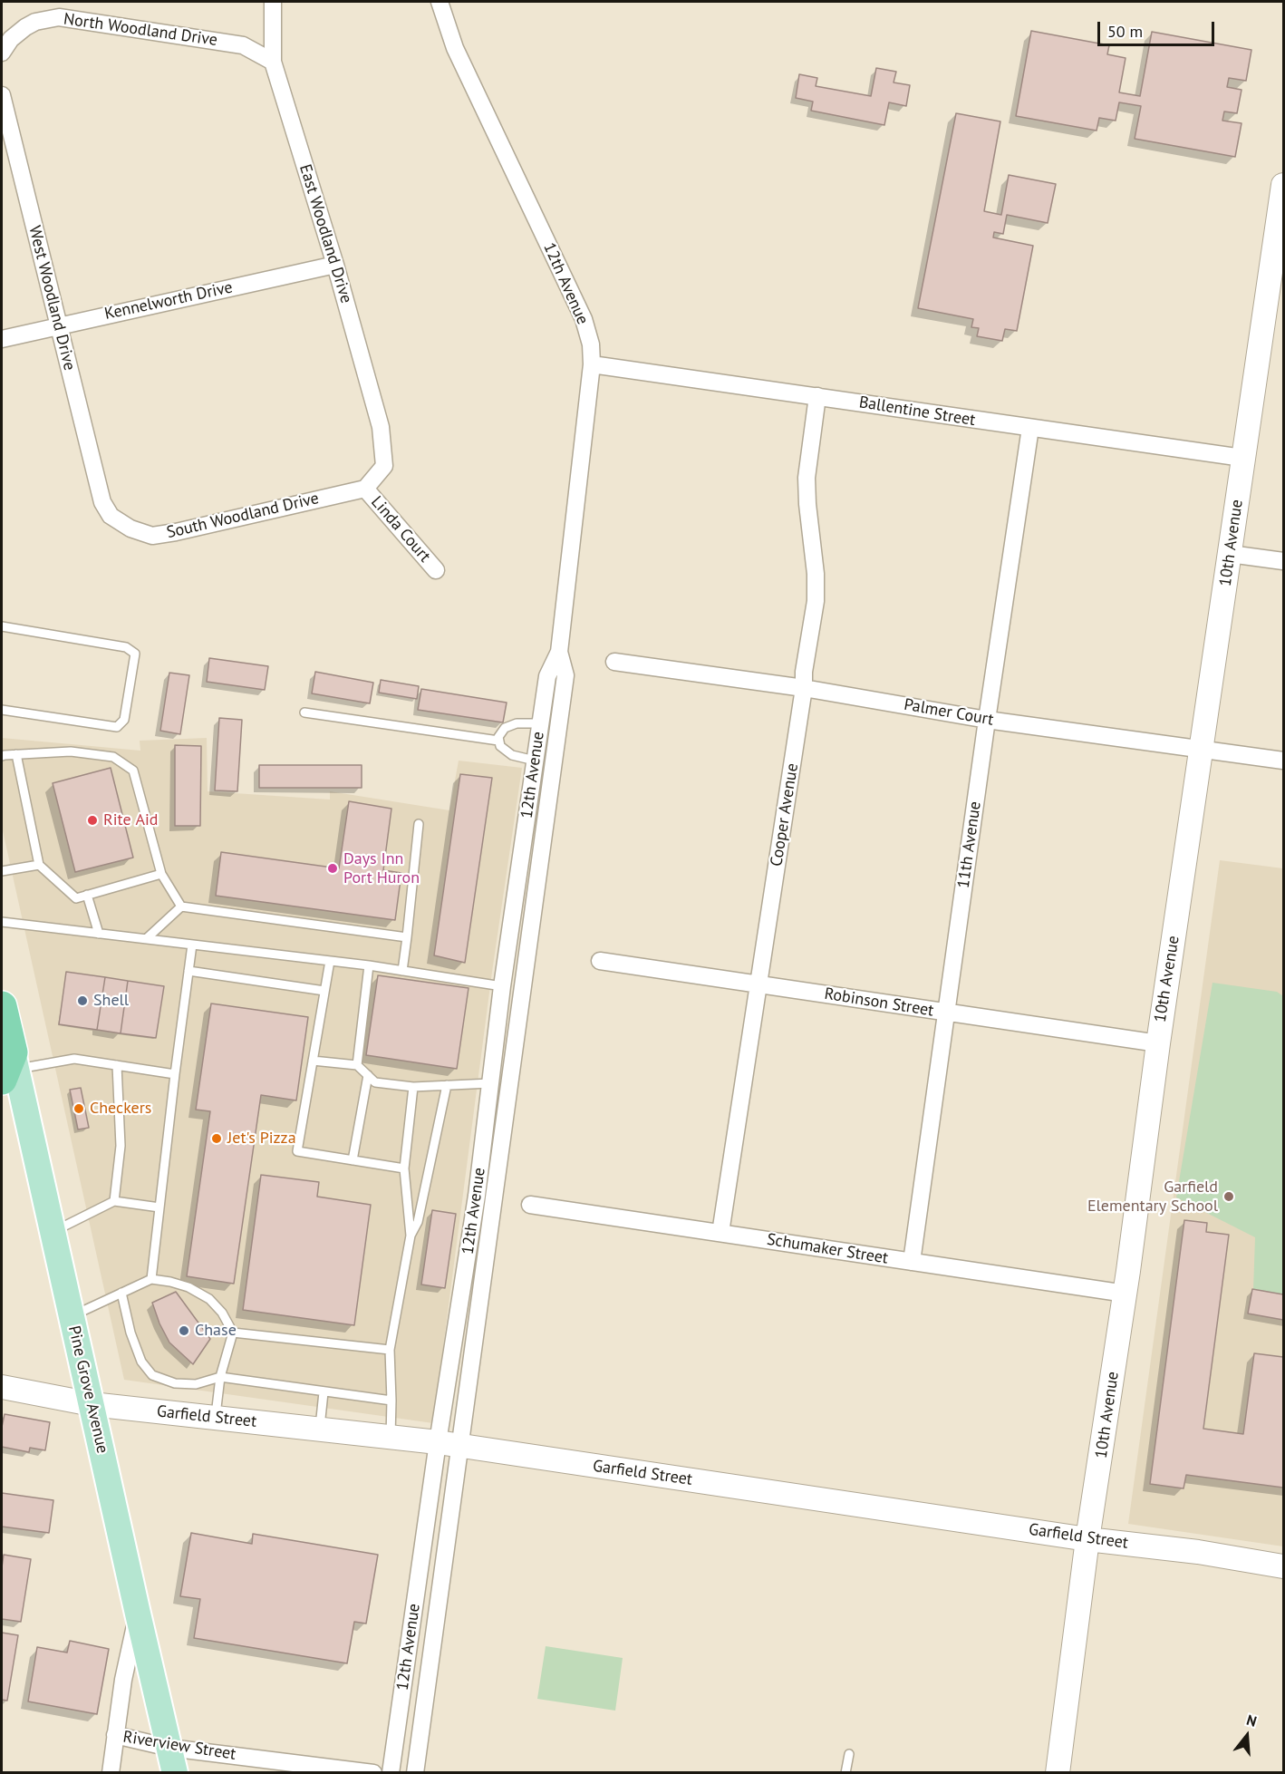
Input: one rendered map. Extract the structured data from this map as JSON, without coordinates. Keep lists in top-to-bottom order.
{
  "streets": {
    "highway": ["Pine Grove Avenue"],
    "street": [
      "North Woodland Drive",
      "East Woodland Drive",
      "12th Avenue",
      "West Woodland Drive",
      "Kennelworth Drive",
      "Ballentine Street",
      "South Woodland Drive",
      "Linda Court",
      "10th Avenue",
      "Palmer Court",
      "Cooper Avenue",
      "11th Avenue",
      "Robinson Street",
      "Schumaker Street",
      "Garfield Street",
      "Riverview Street"
    ]
  },
  "crossings": [
    ["North Woodland Drive", "East Woodland Drive"],
    ["East Woodland Drive", "Kennelworth Drive"],
    ["East Woodland Drive", "South Woodland Drive"],
    ["East Woodland Drive", "Linda Court"],
    ["12th Avenue", "Ballentine Street"],
    ["12th Avenue", "Garfield Street"],
    ["West Woodland Drive", "Kennelworth Drive"],
    ["West Woodland Drive", "South Woodland Drive"],
    ["Ballentine Street", "10th Avenue"],
    ["Ballentine Street", "Cooper Avenue"],
    ["Ballentine Street", "11th Avenue"],
    ["South Woodland Drive", "Linda Court"],
    ["10th Avenue", "Palmer Court"],
    ["10th Avenue", "Robinson Street"],
    ["10th Avenue", "Schumaker Street"],
    ["10th Avenue", "Garfield Street"],
    ["Palmer Court", "Cooper Avenue"],
    ["Palmer Court", "11th Avenue"],
    ["Cooper Avenue", "Robinson Street"],
    ["Cooper Avenue", "Schumaker Street"],
    ["11th Avenue", "Robinson Street"],
    ["11th Avenue", "Schumaker Street"],
    ["Pine Grove Avenue", "Garfield Street"],
    ["Pine Grove Avenue", "Riverview Street"]
  ],
  "places": [
    "Rite Aid",
    "Days Inn Port Huron",
    "Shell",
    "Checkers",
    "Jet's Pizza",
    "Garfield Elementary School",
    "Chase"
  ],
  "scale_bar": "50 m",
  "north": "top"
}
